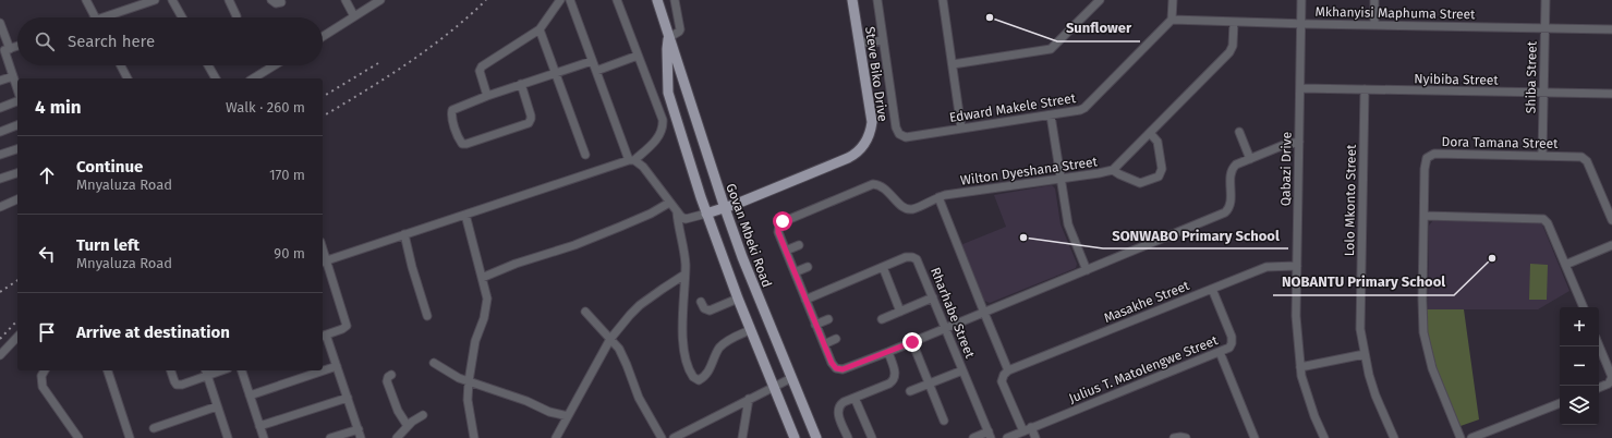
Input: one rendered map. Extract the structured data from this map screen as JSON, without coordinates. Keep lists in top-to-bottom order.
{
  "streets": {
    "main road": ["Steve Biko Drive", "Govan Mbeki Road"],
    "street": [
      "Mkhanyisi Maphuma Street",
      "Shiba Street",
      "Nyibiba Street",
      "Edward Makele Street",
      "Dora Tamana Street",
      "Qabazi Drive",
      "Wilton Dyeshana Street",
      "Lolo Mkonto Street",
      "Masakhe Street",
      "Rharhabe Street",
      "Julius T. Matolengwe Street"
    ]
  },
  "crossings": [
    ["Mkhanyisi Maphuma Street", "Shiba Street"],
    ["Mkhanyisi Maphuma Street", "Edward Makele Street"],
    ["Mkhanyisi Maphuma Street", "Qabazi Drive"],
    ["Mkhanyisi Maphuma Street", "Wilton Dyeshana Street"],
    ["Steve Biko Drive", "Govan Mbeki Road"],
    ["Shiba Street", "Nyibiba Street"],
    ["Shiba Street", "Dora Tamana Street"],
    ["Nyibiba Street", "Qabazi Drive"],
    ["Nyibiba Street", "Lolo Mkonto Street"],
    ["Qabazi Drive", "Masakhe Street"],
    ["Masakhe Street", "Julius T. Matolengwe Street"]
  ],
  "places": ["Sunflower", "SONWABO Primary School", "NOBANTU Primary School"],
  "page": {
    "search": "Search here",
    "heading": ["4 min", "Walk · 260 m"],
    "list": [
      ["Continue", "Mnyaluza Road", "170 m"],
      ["Turn left", "Mnyaluza Road", "90 m"],
      "Arrive at destination"
    ],
    "map_buttons": ["+", "−"]
  }
}
